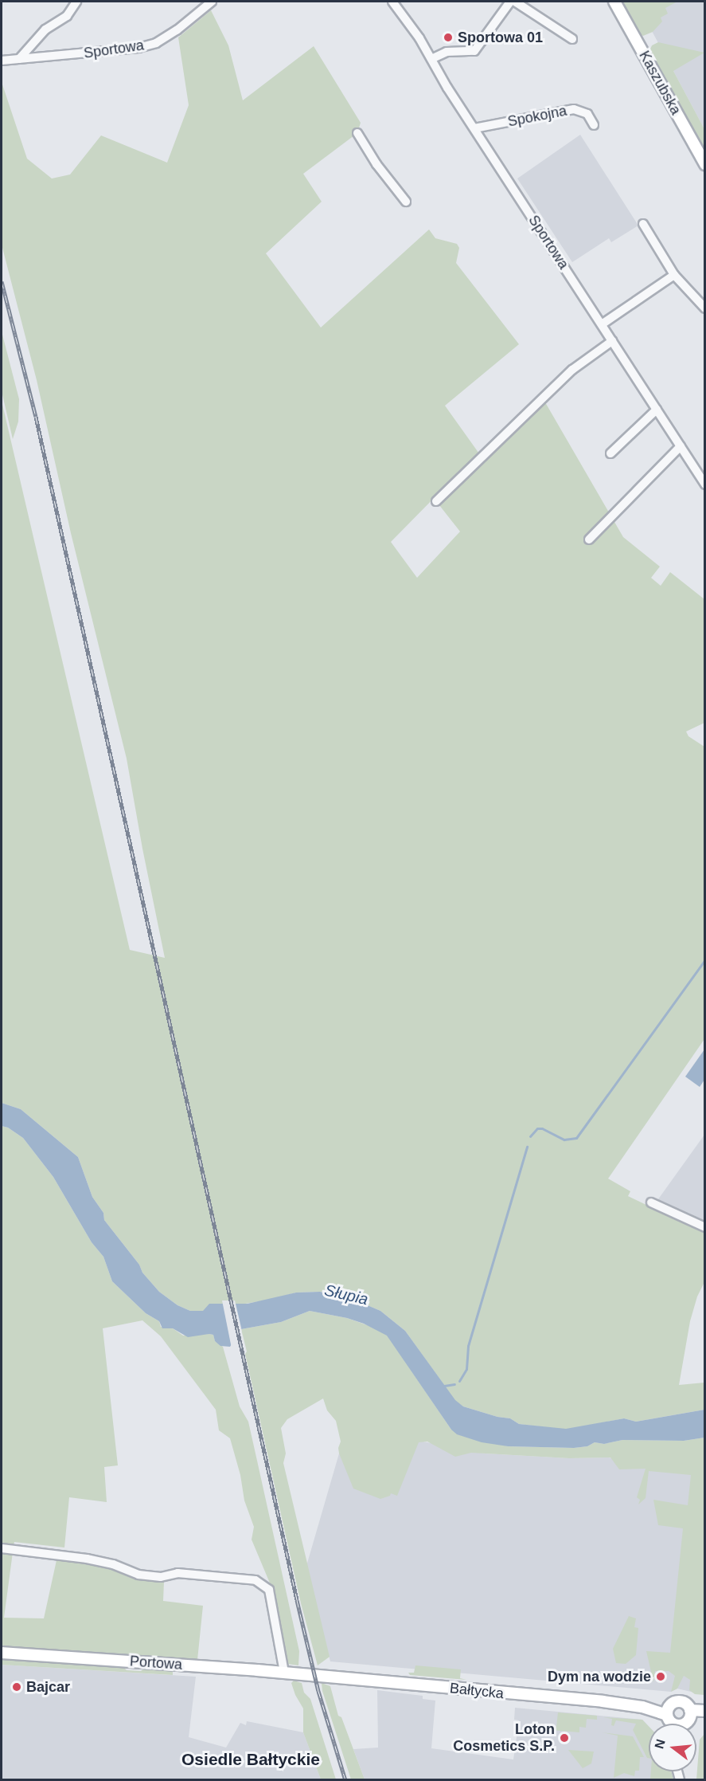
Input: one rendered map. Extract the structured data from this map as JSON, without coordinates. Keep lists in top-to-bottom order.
{
  "streets": {
    "main road": ["Kaszubska", "Portowa", "Bałtycka"],
    "street": ["Sportowa", "Spokojna"]
  },
  "crossings": [
    ["Sportowa", "Spokojna"],
    ["Portowa", "Bałtycka"]
  ],
  "districts": ["Osiedle Bałtyckie"],
  "water": ["Słupia"],
  "places": [
    "Sportowa 01",
    "Dym na wodzie",
    "Bajcar",
    "Loton Cosmetics S.P."
  ],
  "north": "left"
}
